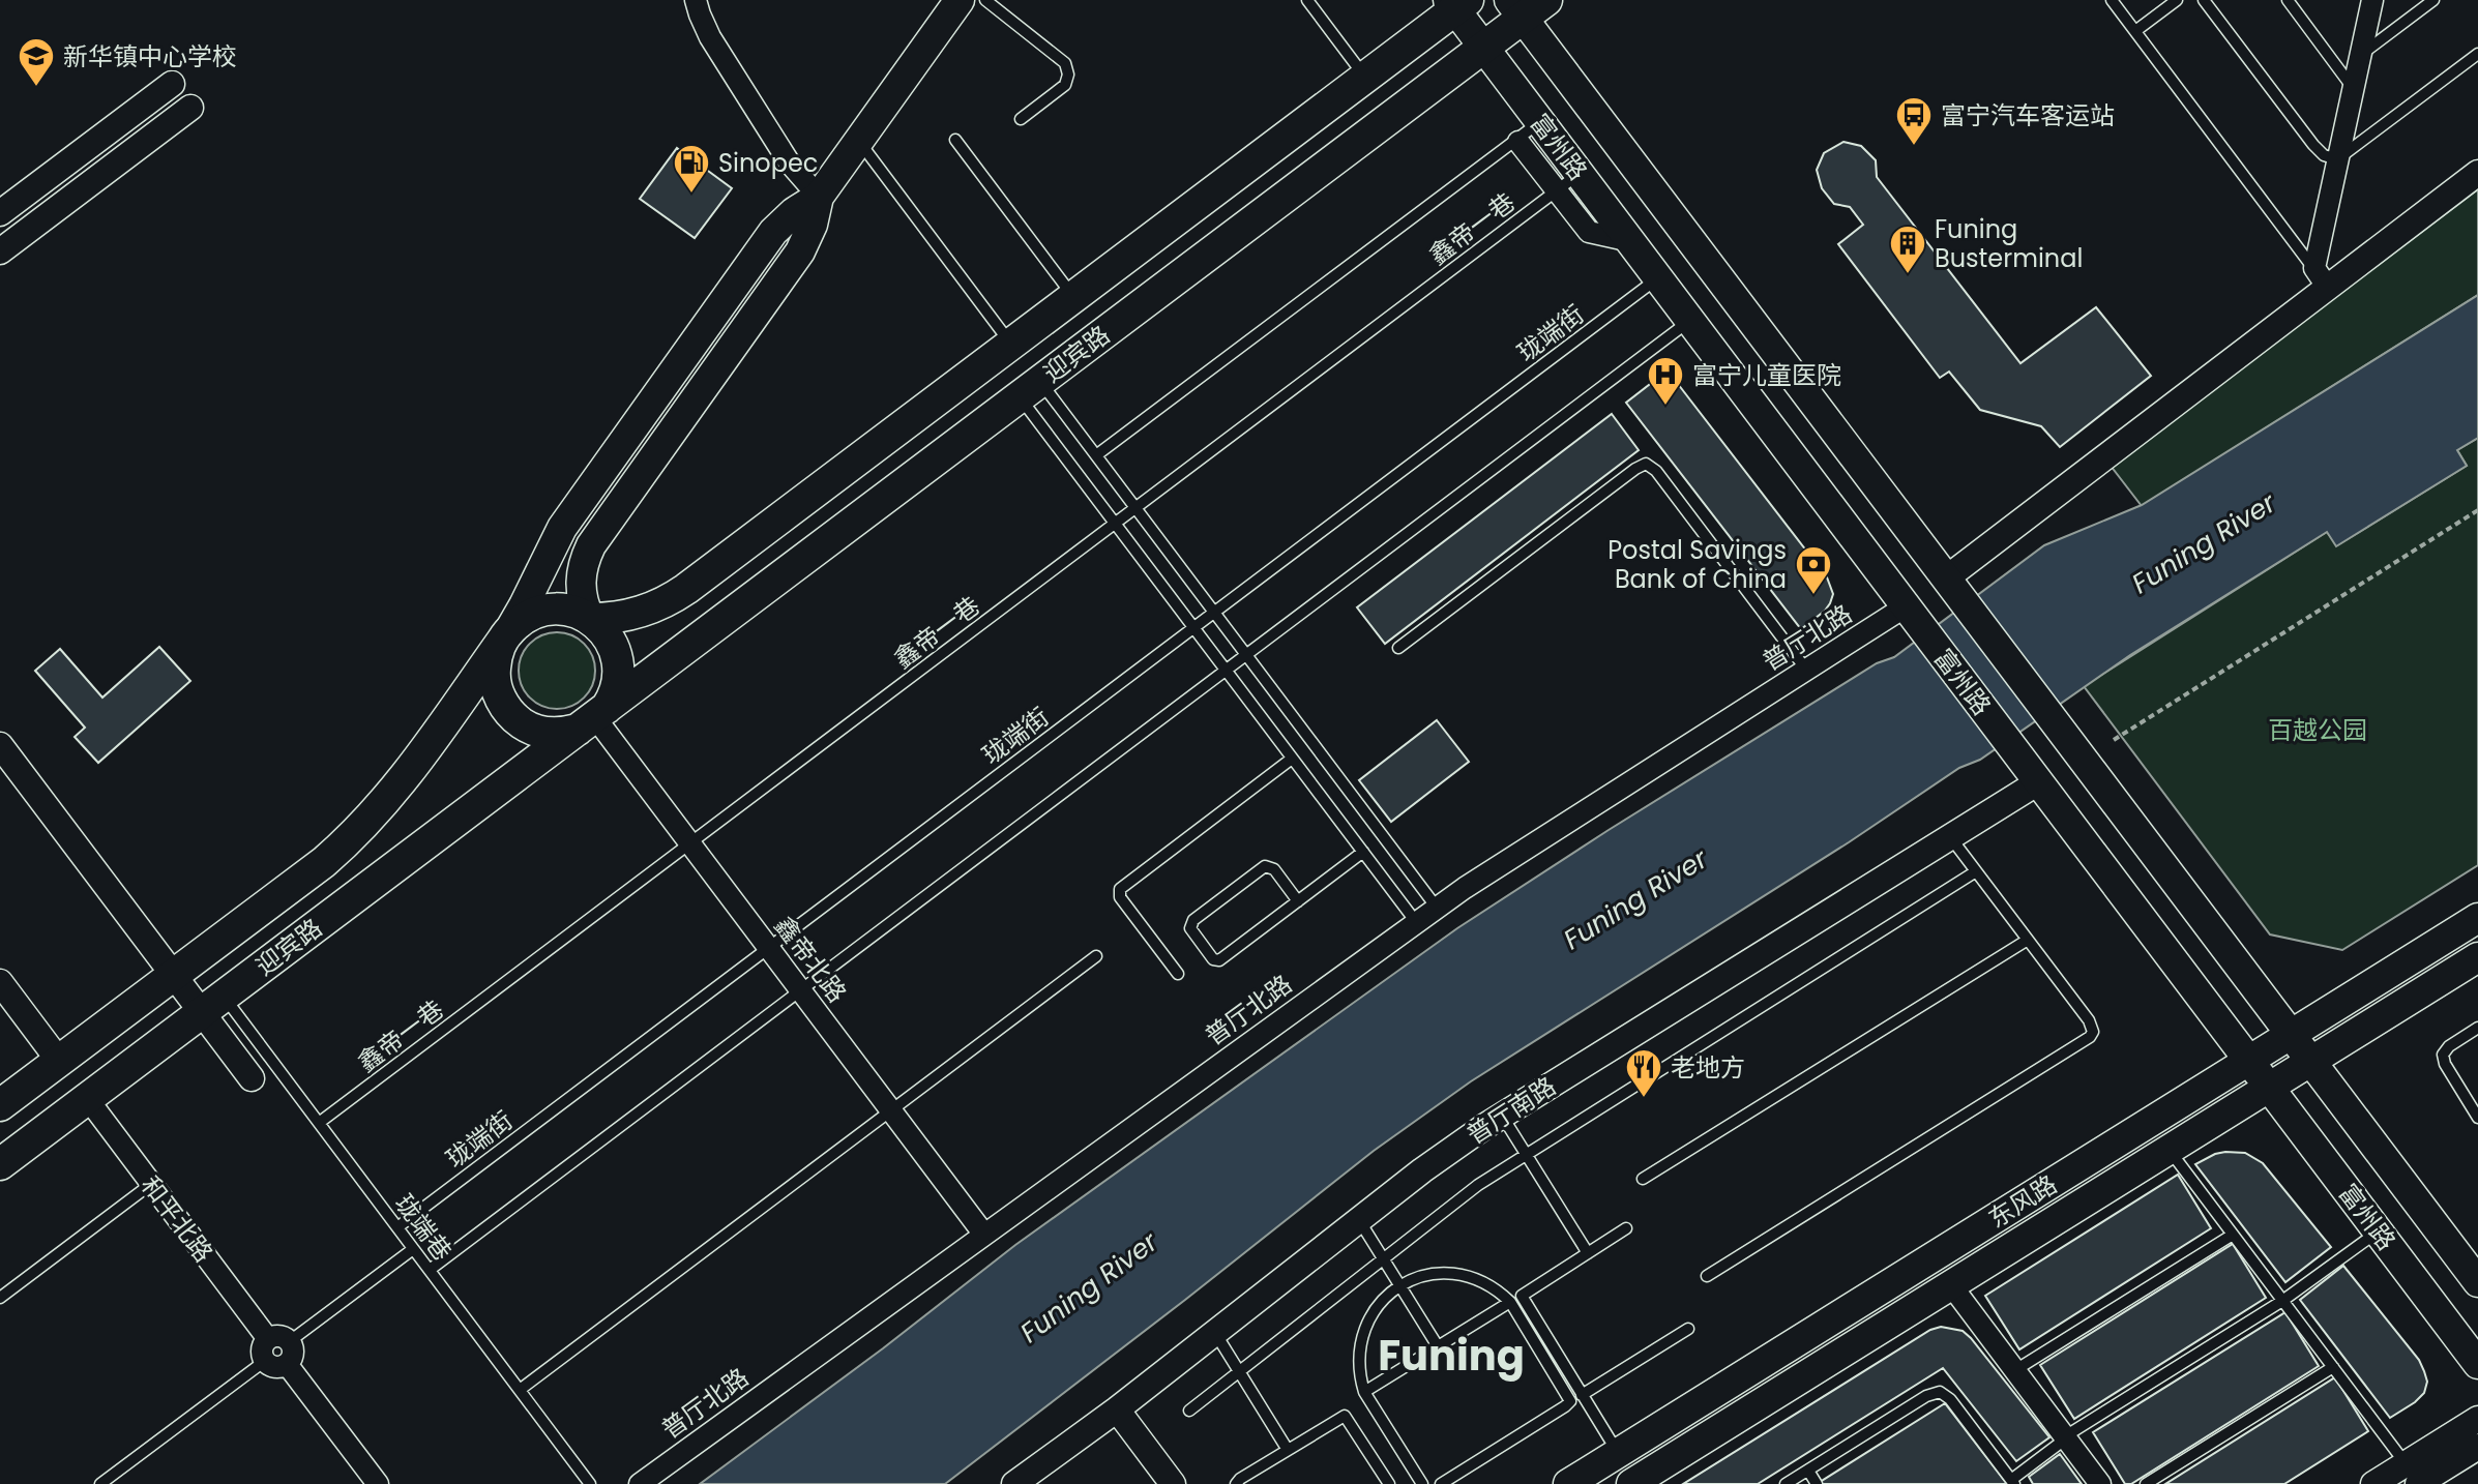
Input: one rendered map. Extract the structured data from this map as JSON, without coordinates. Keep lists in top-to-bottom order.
{
  "streets": {
    "main road": ["富州路", "迎宾路", "东风路"],
    "street": [
      "普厅北路",
      "鑫帝北路",
      "普厅南路",
      "和平北路"
    ],
    "lane": ["鑫帝一巷", "珑端街", "珑端巷"]
  },
  "crossings": [
    ["富州路", "鑫帝一巷"],
    ["富州路", "珑端街"],
    ["富州路", "迎宾路"],
    ["富州路", "普厅北路"],
    ["富州路", "普厅南路"],
    ["富州路", "东风路"],
    ["鑫帝一巷", "鑫帝北路"],
    ["鑫帝一巷", "珑端巷"],
    ["珑端街", "鑫帝北路"],
    ["珑端街", "珑端巷"],
    ["迎宾路", "鑫帝北路"],
    ["迎宾路", "和平北路"],
    ["迎宾路", "珑端巷"],
    ["普厅北路", "鑫帝北路"]
  ],
  "districts": ["Funing"],
  "water": ["Funing River"],
  "parks": ["百越公园"],
  "places": {
    "school or university": ["新华镇中心学校"],
    "bus stop": ["富宁汽车客运站"],
    "fuel station": ["Sinopec"],
    "building": ["Funing Busterminal"],
    "hospital": ["富宁儿童医院"],
    "bank": ["Postal Savings Bank of China"],
    "restaurant": ["老地方"]
  }
}
